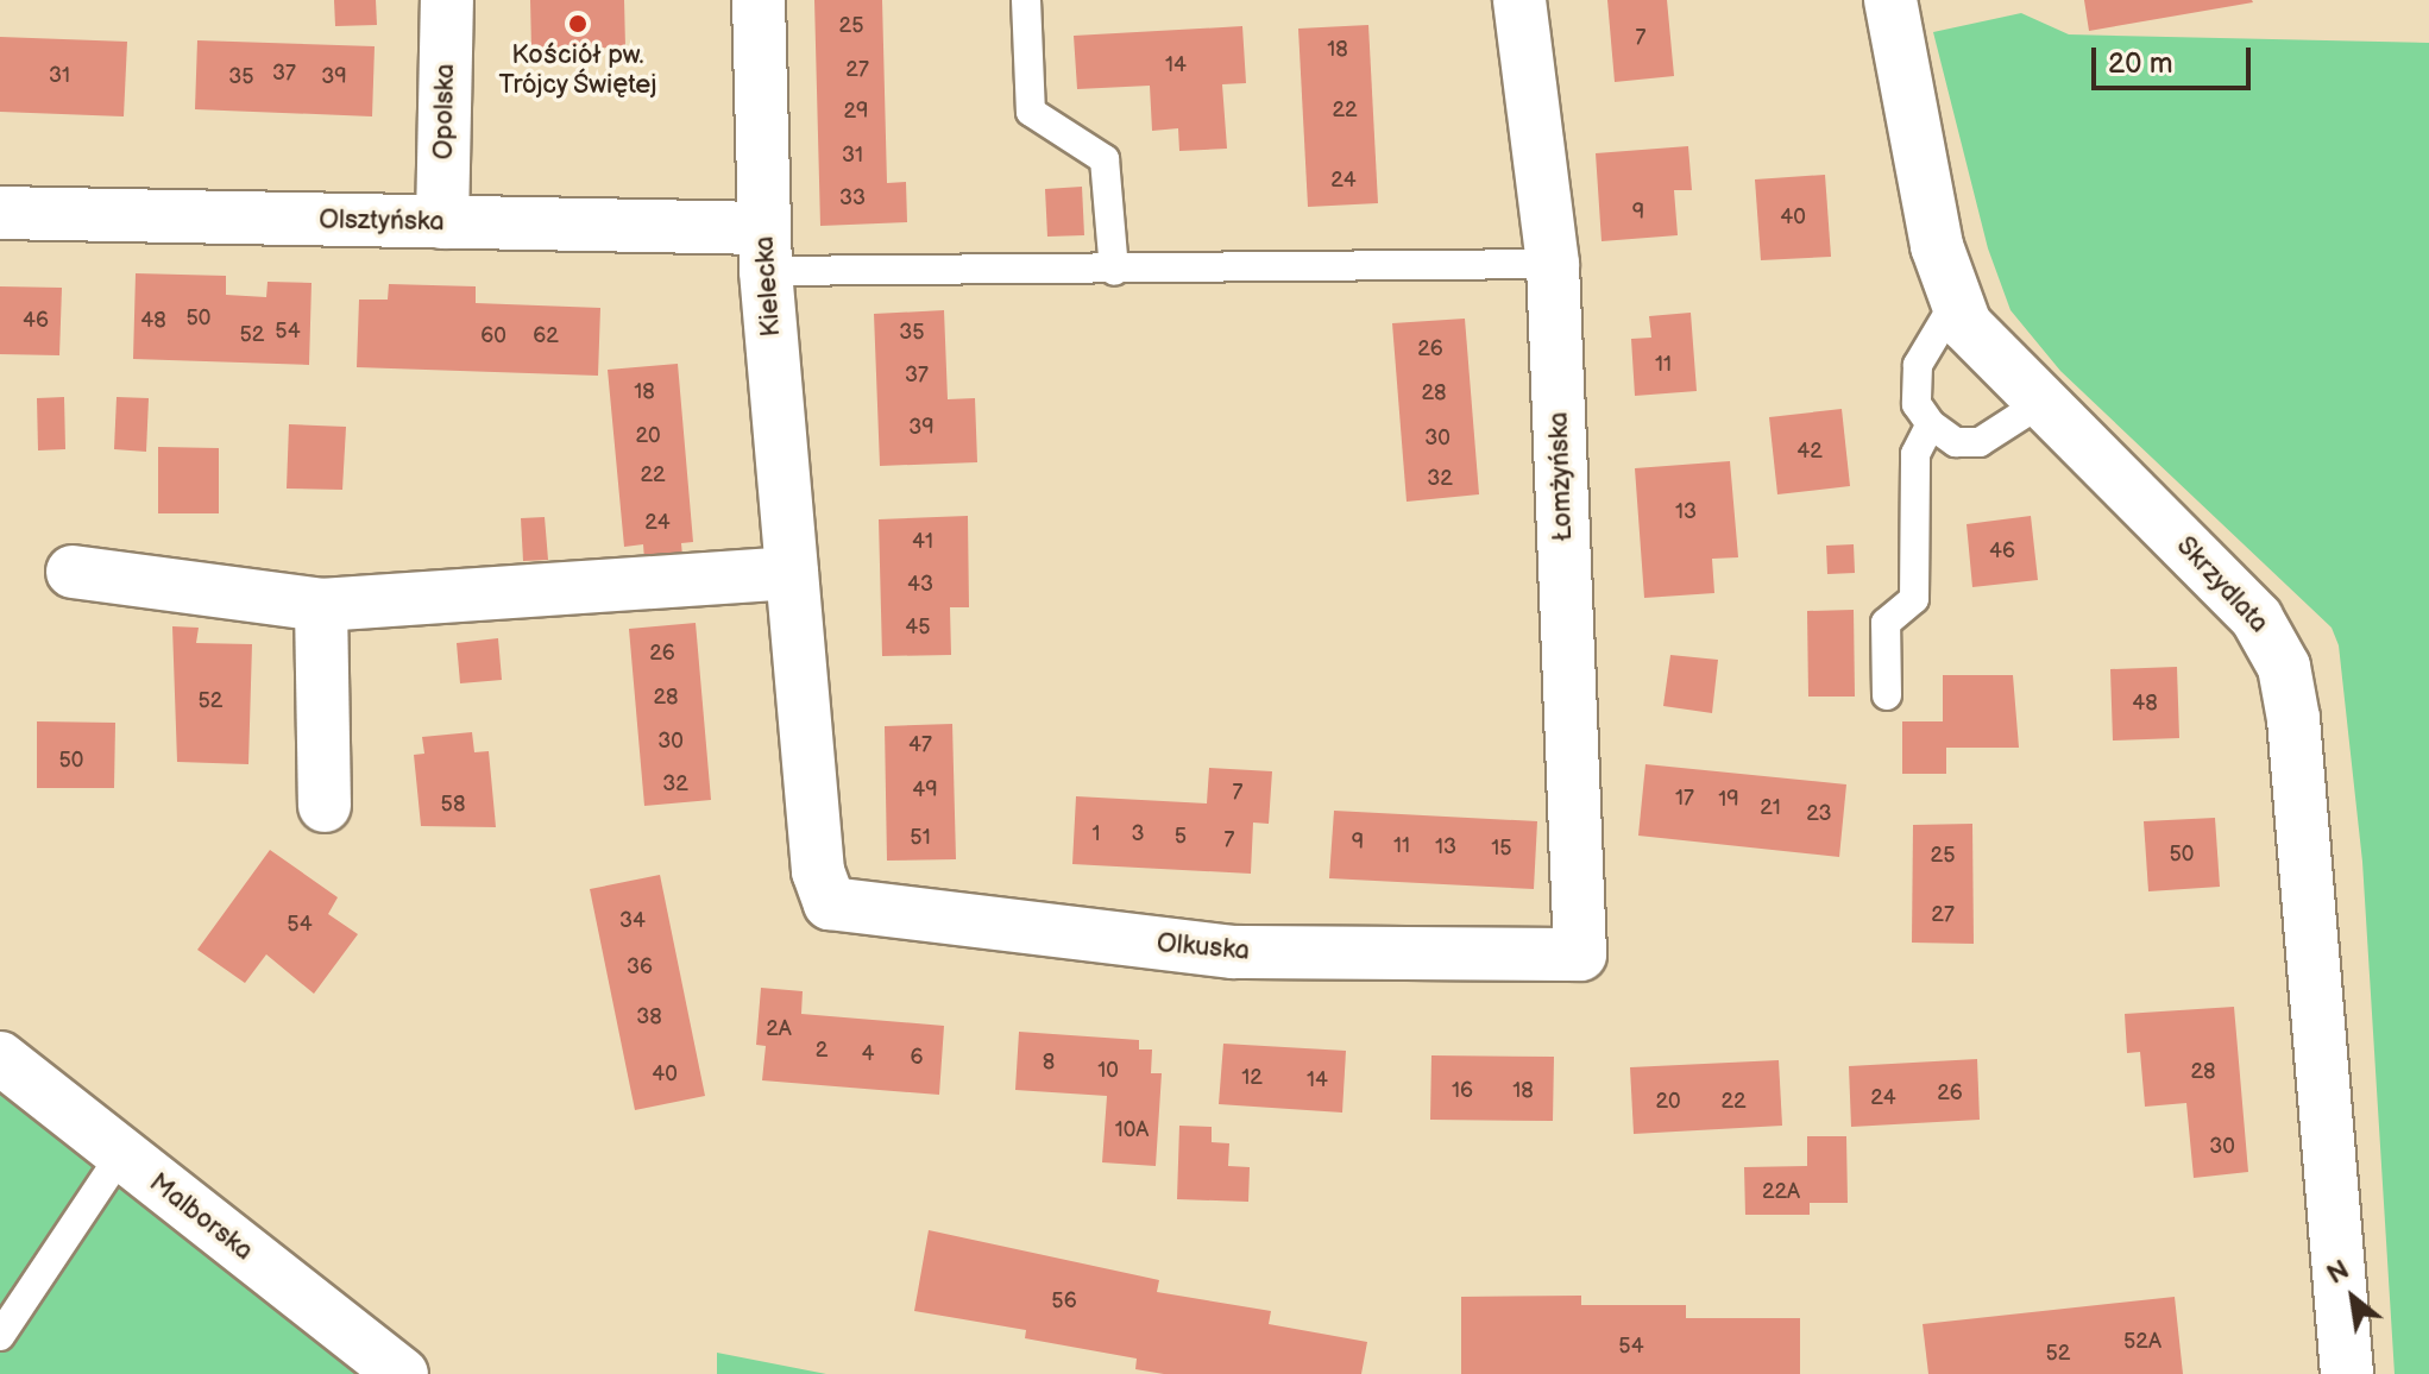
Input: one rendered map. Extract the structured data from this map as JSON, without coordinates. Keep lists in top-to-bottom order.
{
  "streets": {
    "street": [
      "Opolska",
      "Olsztyńska",
      "Kielecka",
      "Łomżyńska",
      "Skrzydlata",
      "Olkuska",
      "Malborska"
    ]
  },
  "crossings": [
    ["Opolska", "Olsztyńska"],
    ["Olsztyńska", "Kielecka"],
    ["Kielecka", "Olkuska"],
    ["Łomżyńska", "Olkuska"]
  ],
  "places": ["Kościół pw. Trójcy Świętej"],
  "house_numbers": [
    "25",
    "7",
    "18",
    "14",
    "27",
    "37",
    "31",
    "35",
    "39",
    "22",
    "29",
    "31",
    "24",
    "33",
    "9",
    "40",
    "50",
    "46",
    "48",
    "54",
    "35",
    "52",
    "60",
    "62",
    "26",
    "11",
    "37",
    "18",
    "28",
    "39",
    "20",
    "30",
    "42",
    "22",
    "32",
    "13",
    "24",
    "41",
    "46",
    "43",
    "45",
    "26",
    "28",
    "52",
    "48",
    "30",
    "47",
    "50",
    "32",
    "49",
    "7",
    "17",
    "19",
    "58",
    "21",
    "23",
    "1",
    "3",
    "5",
    "51",
    "7",
    "9",
    "11",
    "13",
    "15",
    "50",
    "25",
    "27",
    "34",
    "54",
    "36",
    "38",
    "2A",
    "2",
    "4",
    "6",
    "8",
    "10",
    "28",
    "40",
    "12",
    "14",
    "16",
    "18",
    "26",
    "24",
    "20",
    "22",
    "10A",
    "30",
    "22A",
    "56",
    "52A",
    "54",
    "52"
  ],
  "scale_bar": "20 m",
  "north": "top left"
}
